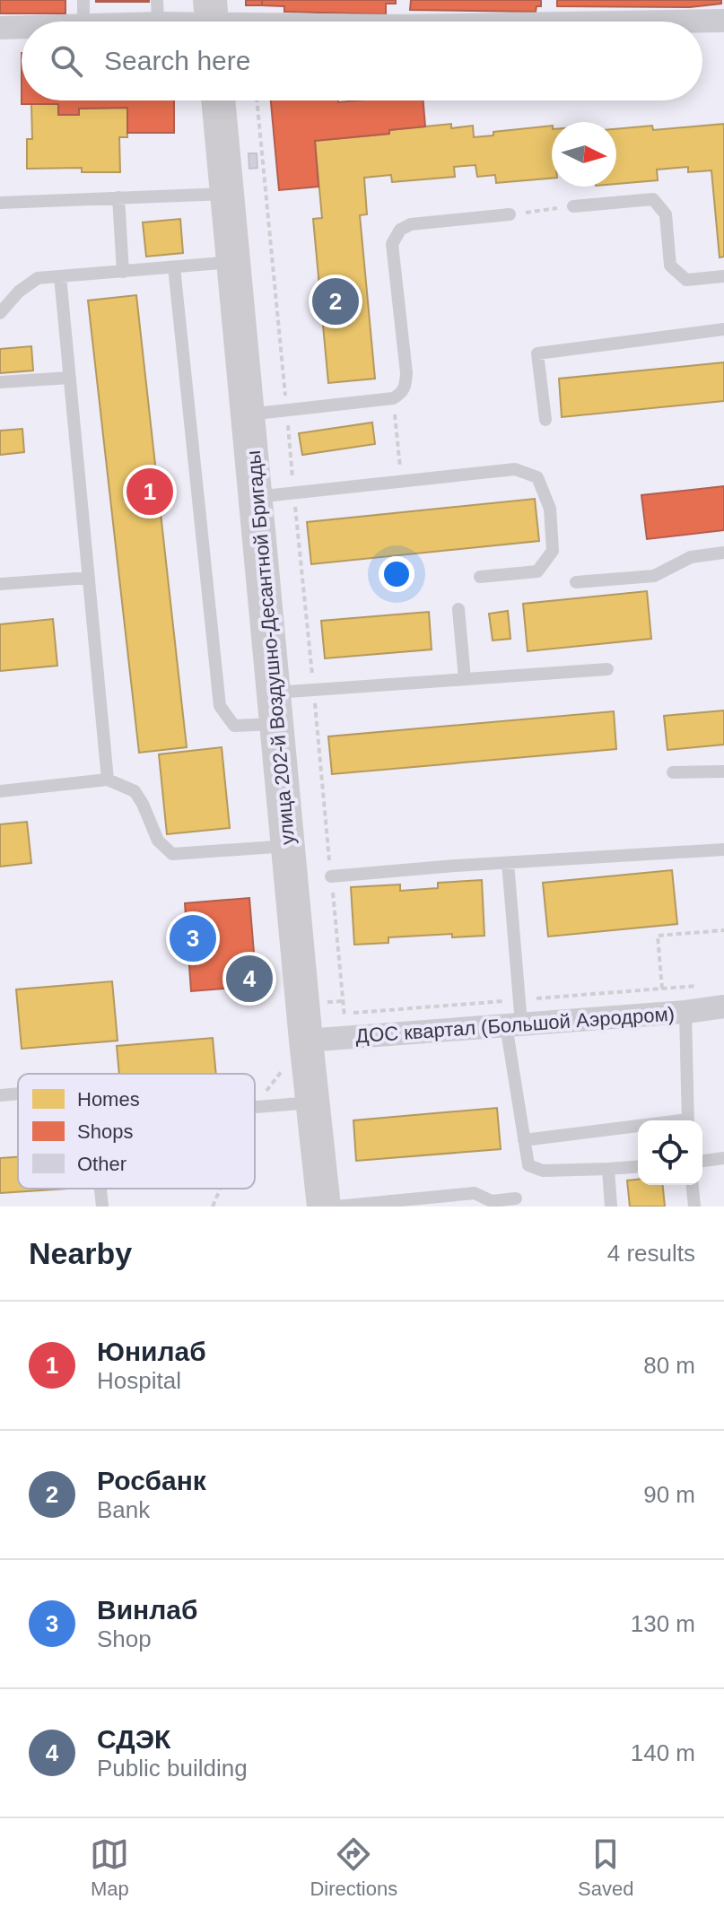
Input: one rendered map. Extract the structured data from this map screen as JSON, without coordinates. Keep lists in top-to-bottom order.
{
  "streets": {
    "street": ["улица 202-й Воздушно-Десантной Бригады", "ДОС квартал (Большой Аэродром)"]
  },
  "crossings": [
    ["улица 202-й Воздушно-Десантной Бригады", "ДОС квартал (Большой Аэродром)"]
  ],
  "legend": ["Homes", "Shops", "Other"],
  "north": "right",
  "page": {
    "search": "Search here",
    "pins": [
      "2",
      "1",
      "3",
      "4"
    ],
    "heading": ["Nearby", "4 results"],
    "list": [
      {
        "mark": "1",
        "name": "Юнилаб",
        "note": "Hospital",
        "value": "80 m"
      },
      {
        "mark": "2",
        "name": "Росбанк",
        "note": "Bank",
        "value": "90 m"
      },
      {
        "mark": "3",
        "name": "Винлаб",
        "note": "Shop",
        "value": "130 m"
      },
      {
        "mark": "4",
        "name": "СДЭК",
        "note": "Public building",
        "value": "140 m"
      }
    ],
    "nav": ["Map", "Directions", "Saved"]
  }
}
